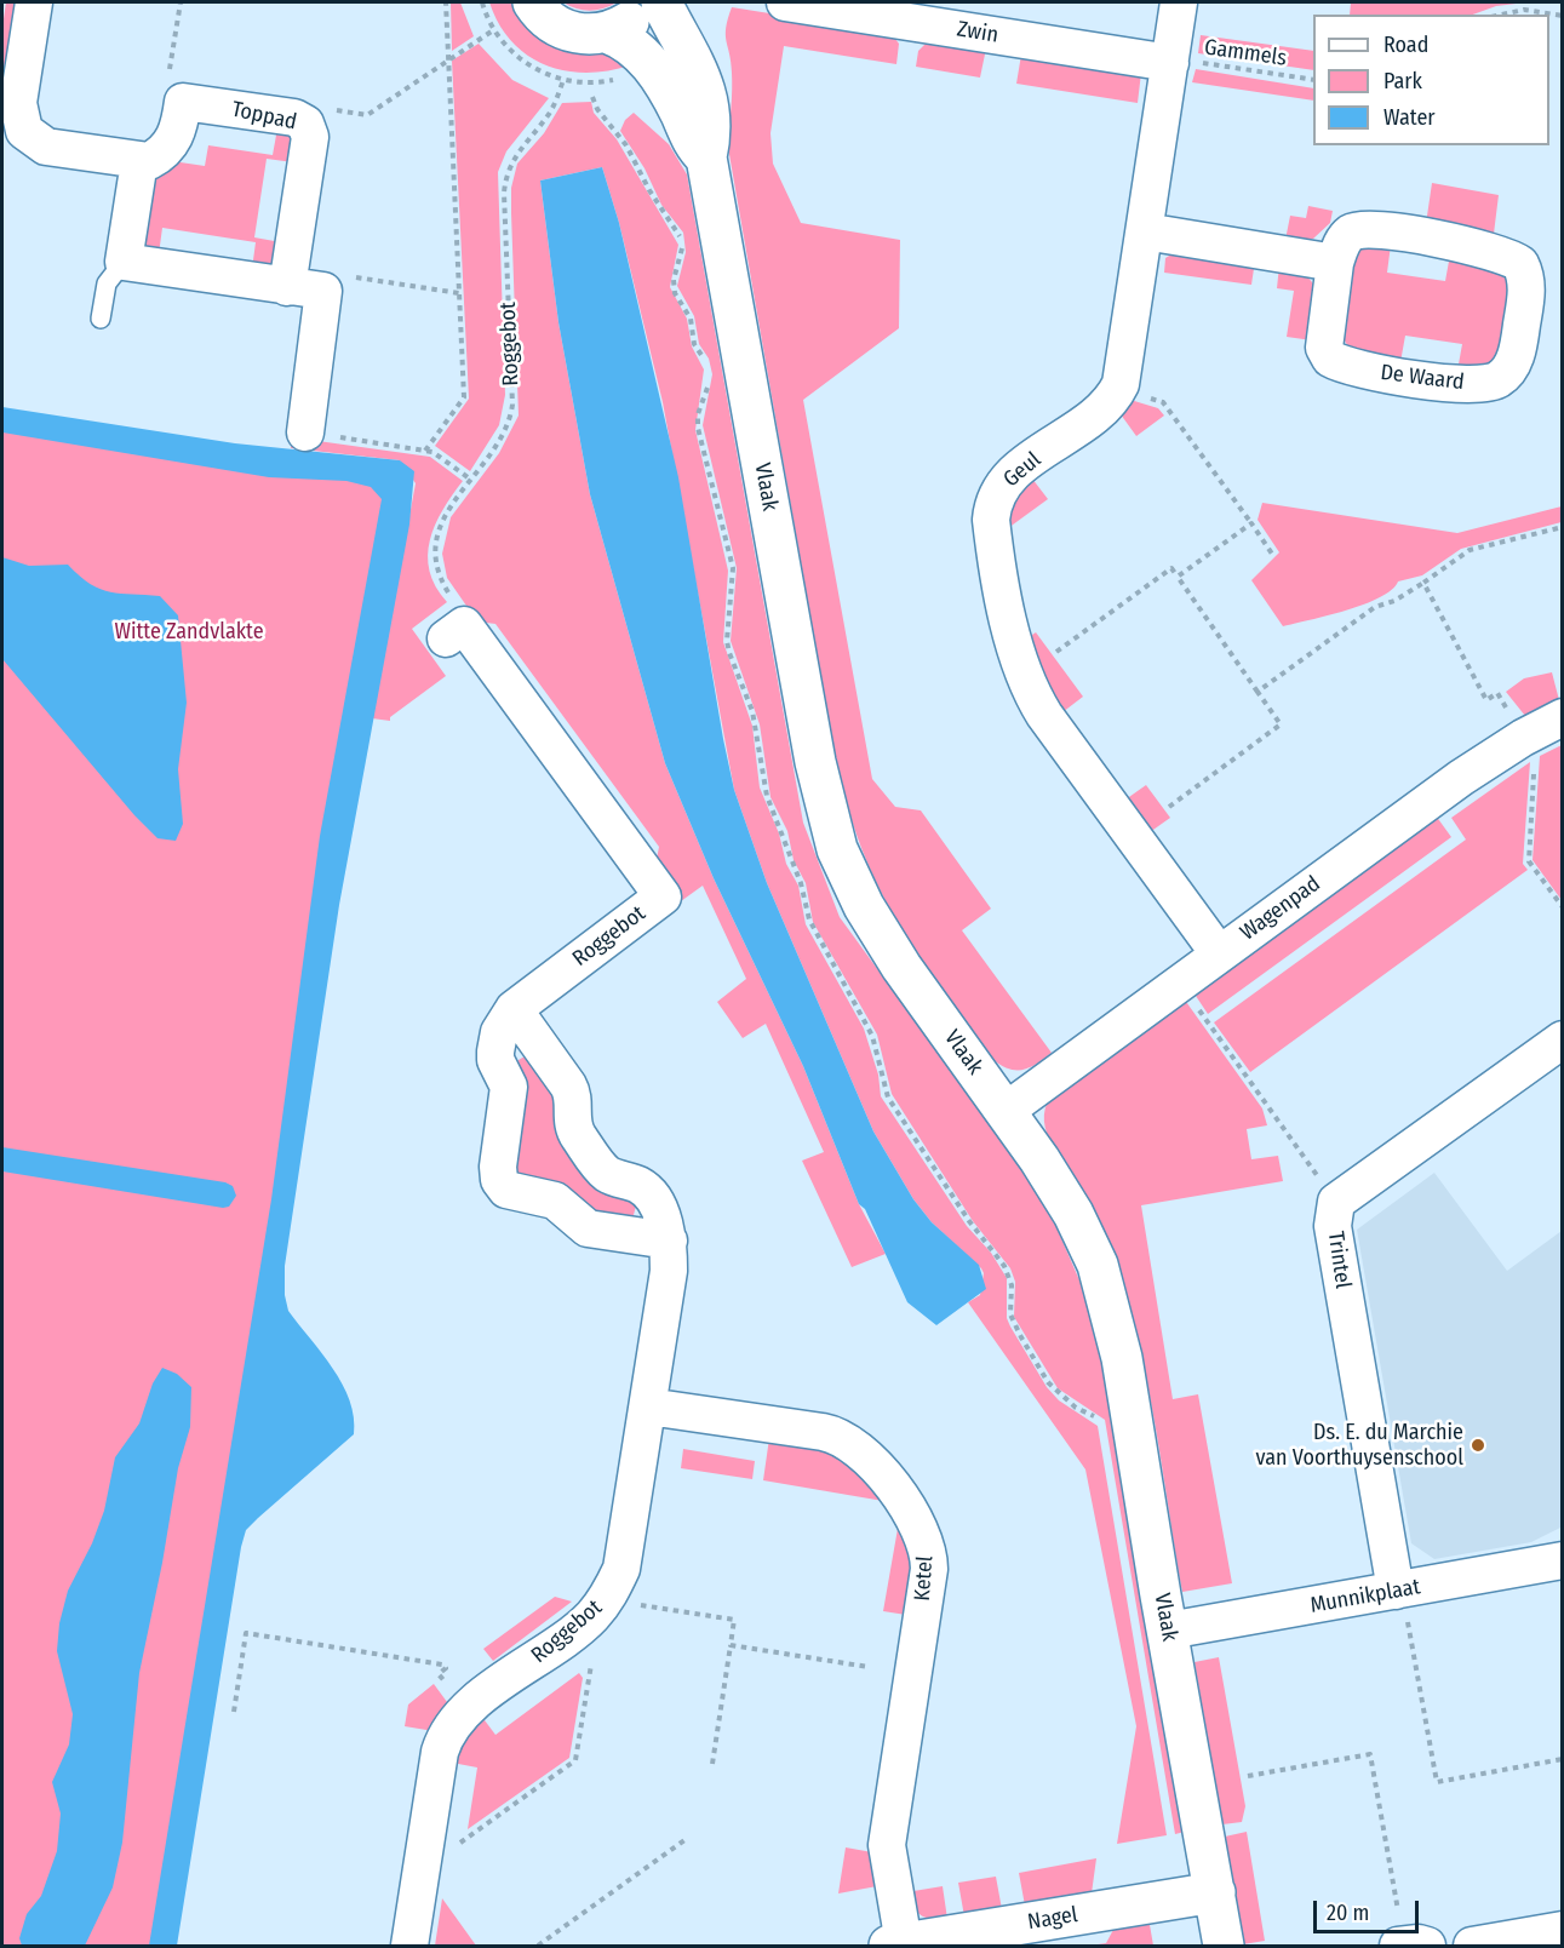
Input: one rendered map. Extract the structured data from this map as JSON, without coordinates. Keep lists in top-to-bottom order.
{
  "streets": {
    "street": [
      "Zwin",
      "Toppad",
      "Roggebot",
      "De Waard",
      "Geul",
      "Vlaak",
      "Wagenpad",
      "Trintel",
      "Ketel",
      "Munnikplaat",
      "Nagel"
    ],
    "path": ["Gammels"]
  },
  "crossings": [
    ["Zwin", "Gammels"],
    ["Roggebot", "Ketel"],
    ["Geul", "Wagenpad"],
    ["Vlaak", "Wagenpad"],
    ["Vlaak", "Munnikplaat"],
    ["Vlaak", "Nagel"],
    ["Trintel", "Munnikplaat"],
    ["Ketel", "Nagel"]
  ],
  "parks": ["Witte Zandvlakte"],
  "places": ["Ds. E. du Marchie van Voorthuysenschool"],
  "legend": ["Road", "Park", "Water"],
  "scale_bar": "20 m"
}
